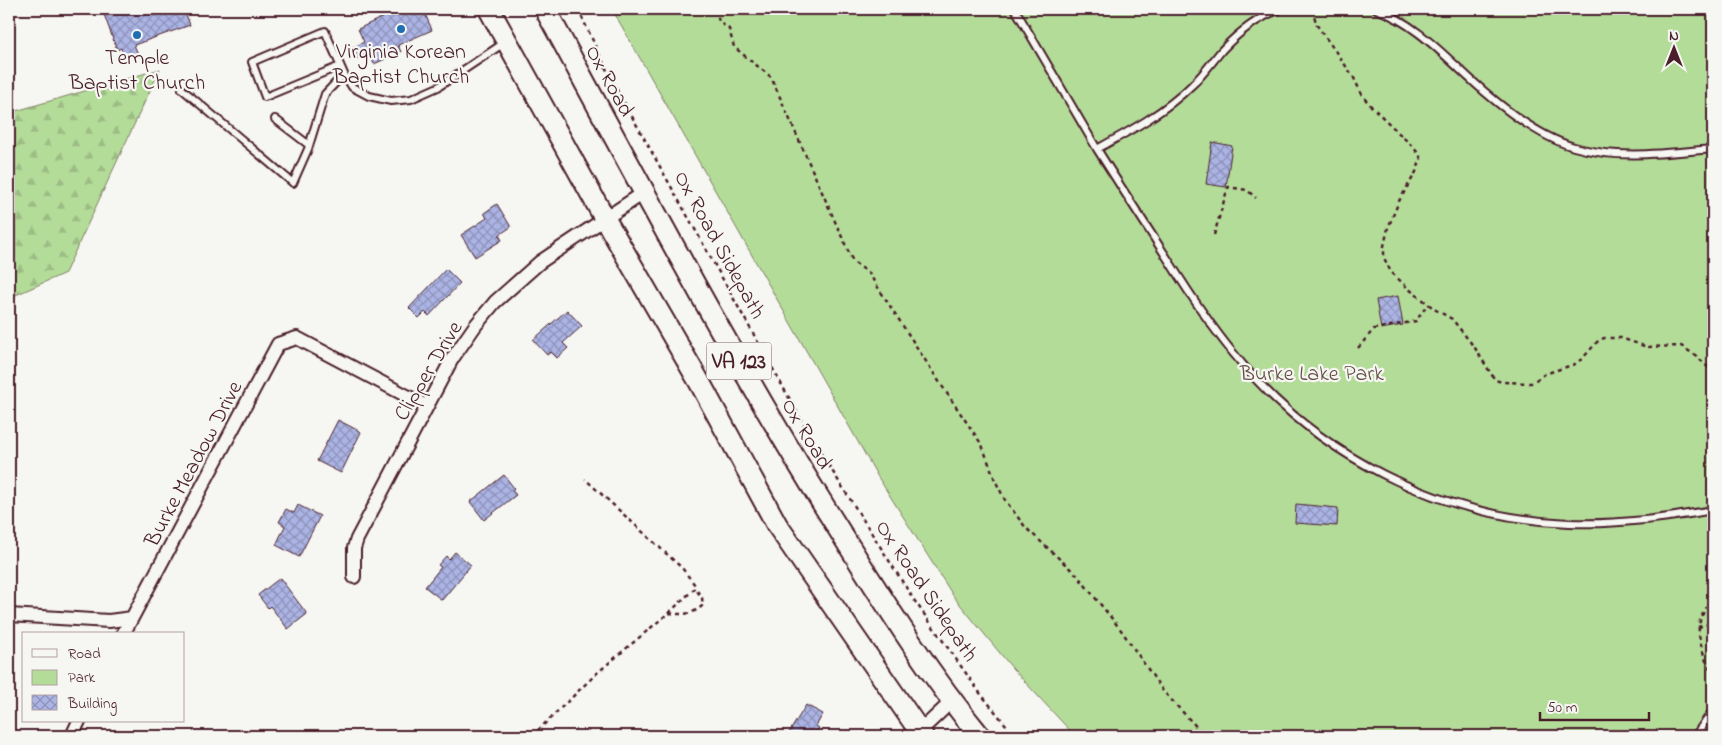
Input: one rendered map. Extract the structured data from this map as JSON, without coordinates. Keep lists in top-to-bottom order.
{
  "streets": {
    "highway": ["Ox Road", "VA 123"],
    "street": ["Clipper Drive", "Burke Meadow Drive"],
    "path": ["Ox Road Sidepath"]
  },
  "crossings": [
    ["Ox Road", "Clipper Drive"],
    ["VA 123", "Clipper Drive"],
    ["Clipper Drive", "Burke Meadow Drive"]
  ],
  "parks": ["Burke Lake Park"],
  "places": ["Virginia Korean Baptist Church", "Temple Baptist Church"],
  "legend": ["Road", "Park", "Building"],
  "scale_bar": "50 m",
  "north": "top"
}
